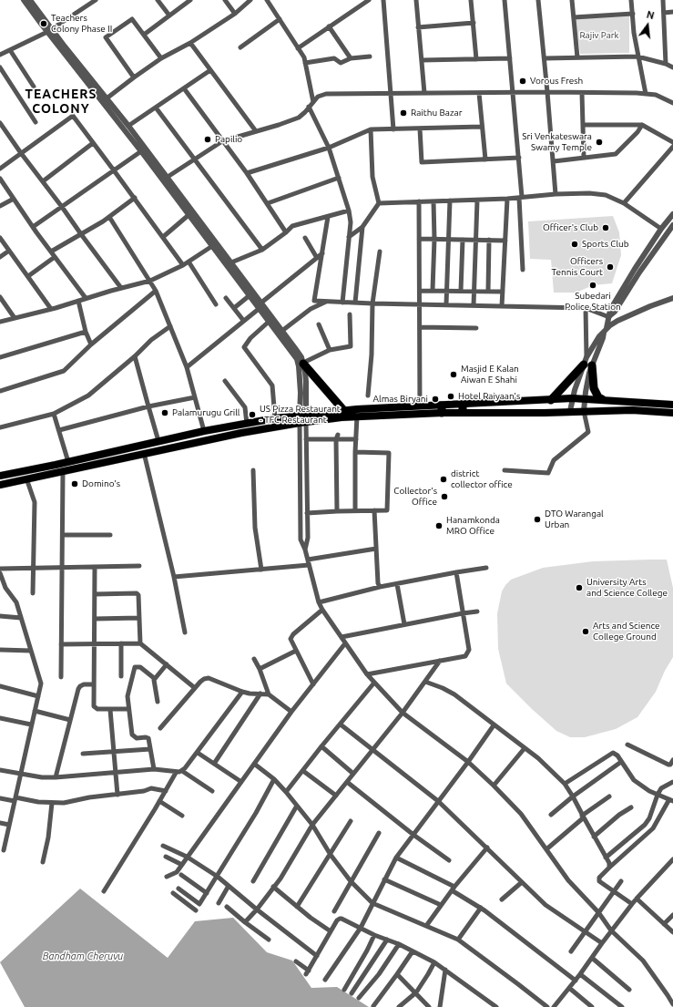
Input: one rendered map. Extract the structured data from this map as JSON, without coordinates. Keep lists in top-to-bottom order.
{
  "districts": ["TEACHERS COLONY"],
  "water": ["Bandham Cheruvu"],
  "parks": ["Rajiv Park"],
  "places": [
    "Teachers Colony Phase II",
    "Vorous Fresh",
    "Raithu Bazar",
    "Papilio",
    "Sri Venkateswara Swamy Temple",
    "Officer's Club",
    "Sports Club",
    "Officers Tennis Court",
    "Subedari Police Station",
    "Masjid E Kalan Aiwan E Shahi",
    "Hotel Raiyaan's",
    "Almas Biryani",
    "Palamurugu Grill",
    "US Pizza Restaurant - TFC Restaurant",
    "district collector office",
    "Domino's",
    "Collector's Office",
    "DTO Warangal Urban",
    "Hanamkonda MRO Office",
    "University Arts and Science College",
    "Arts and Science College Ground"
  ],
  "north": "top"
}
